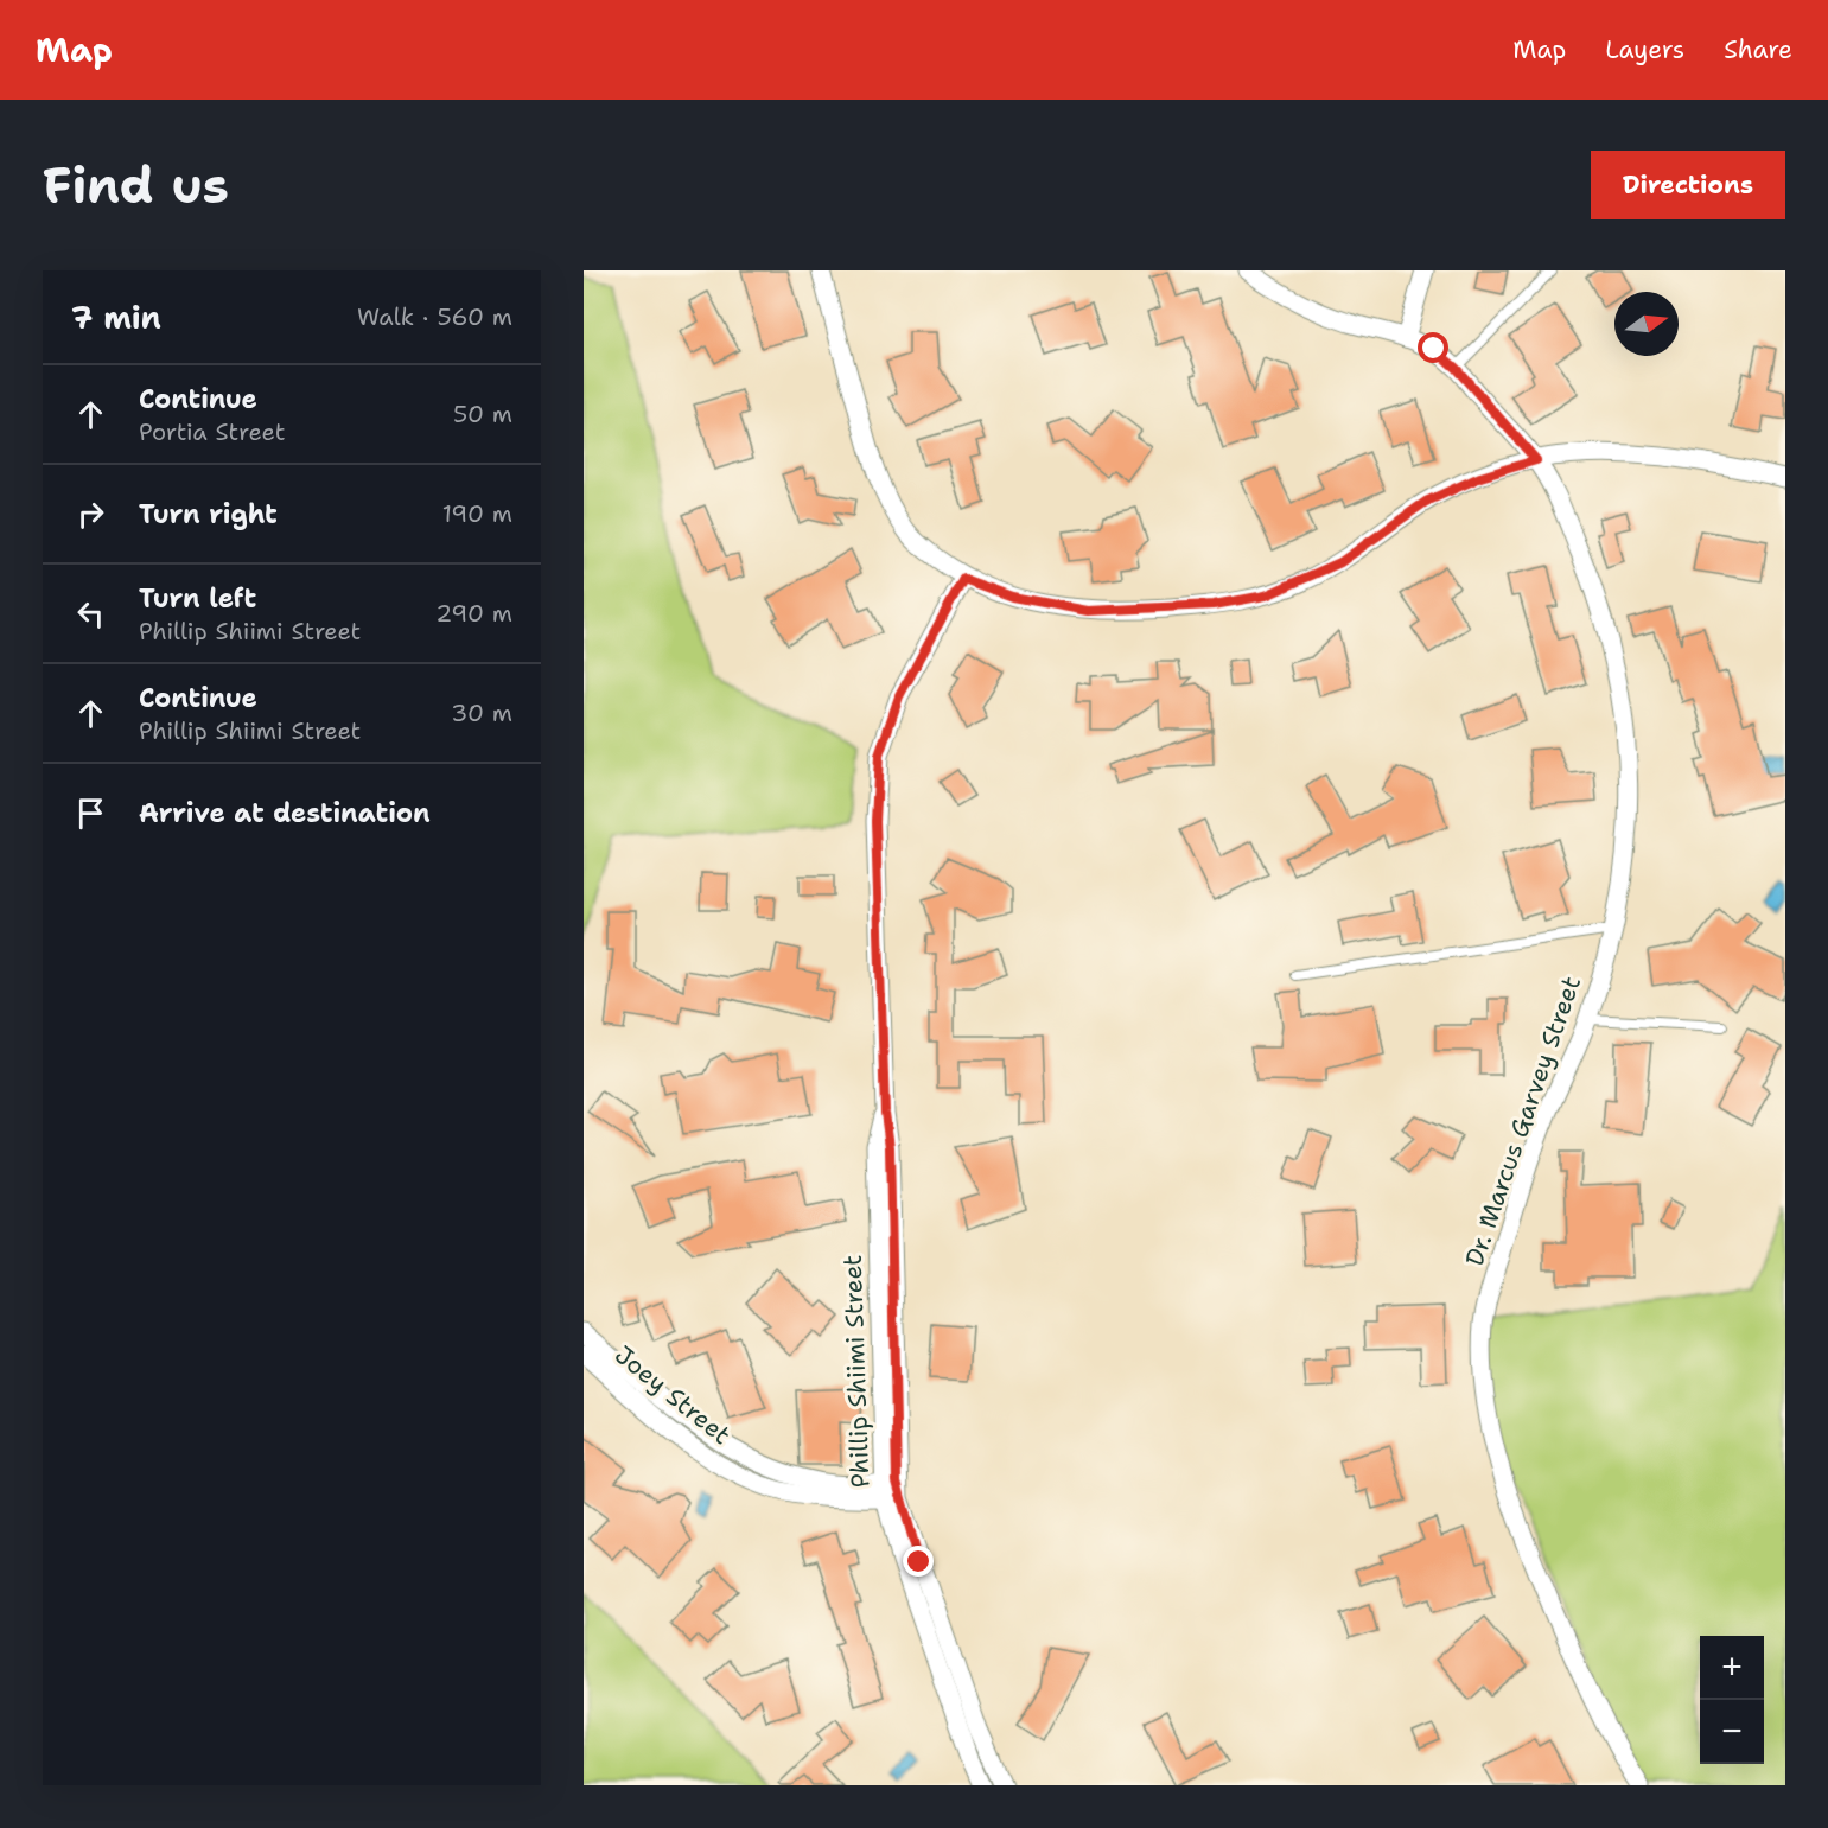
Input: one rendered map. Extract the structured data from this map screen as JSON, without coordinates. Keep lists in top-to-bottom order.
{
  "streets": {
    "street": ["Dr. Marcus Garvey Street", "Phillip Shiimi Street", "Joey Street"]
  },
  "crossings": [
    ["Phillip Shiimi Street", "Joey Street"]
  ],
  "north": "right",
  "page": {
    "header": "Map",
    "nav": ["Map", "Layers", "Share"],
    "buttons": "Directions",
    "title": "Find us",
    "heading": ["7 min", "Walk · 560 m"],
    "list": [
      ["Continue", "Portia Street", "50 m"],
      ["Turn right", "190 m"],
      ["Turn left", "Phillip Shiimi Street", "290 m"],
      ["Continue", "Phillip Shiimi Street", "30 m"],
      "Arrive at destination"
    ],
    "map_buttons": ["+", "−"]
  }
}
